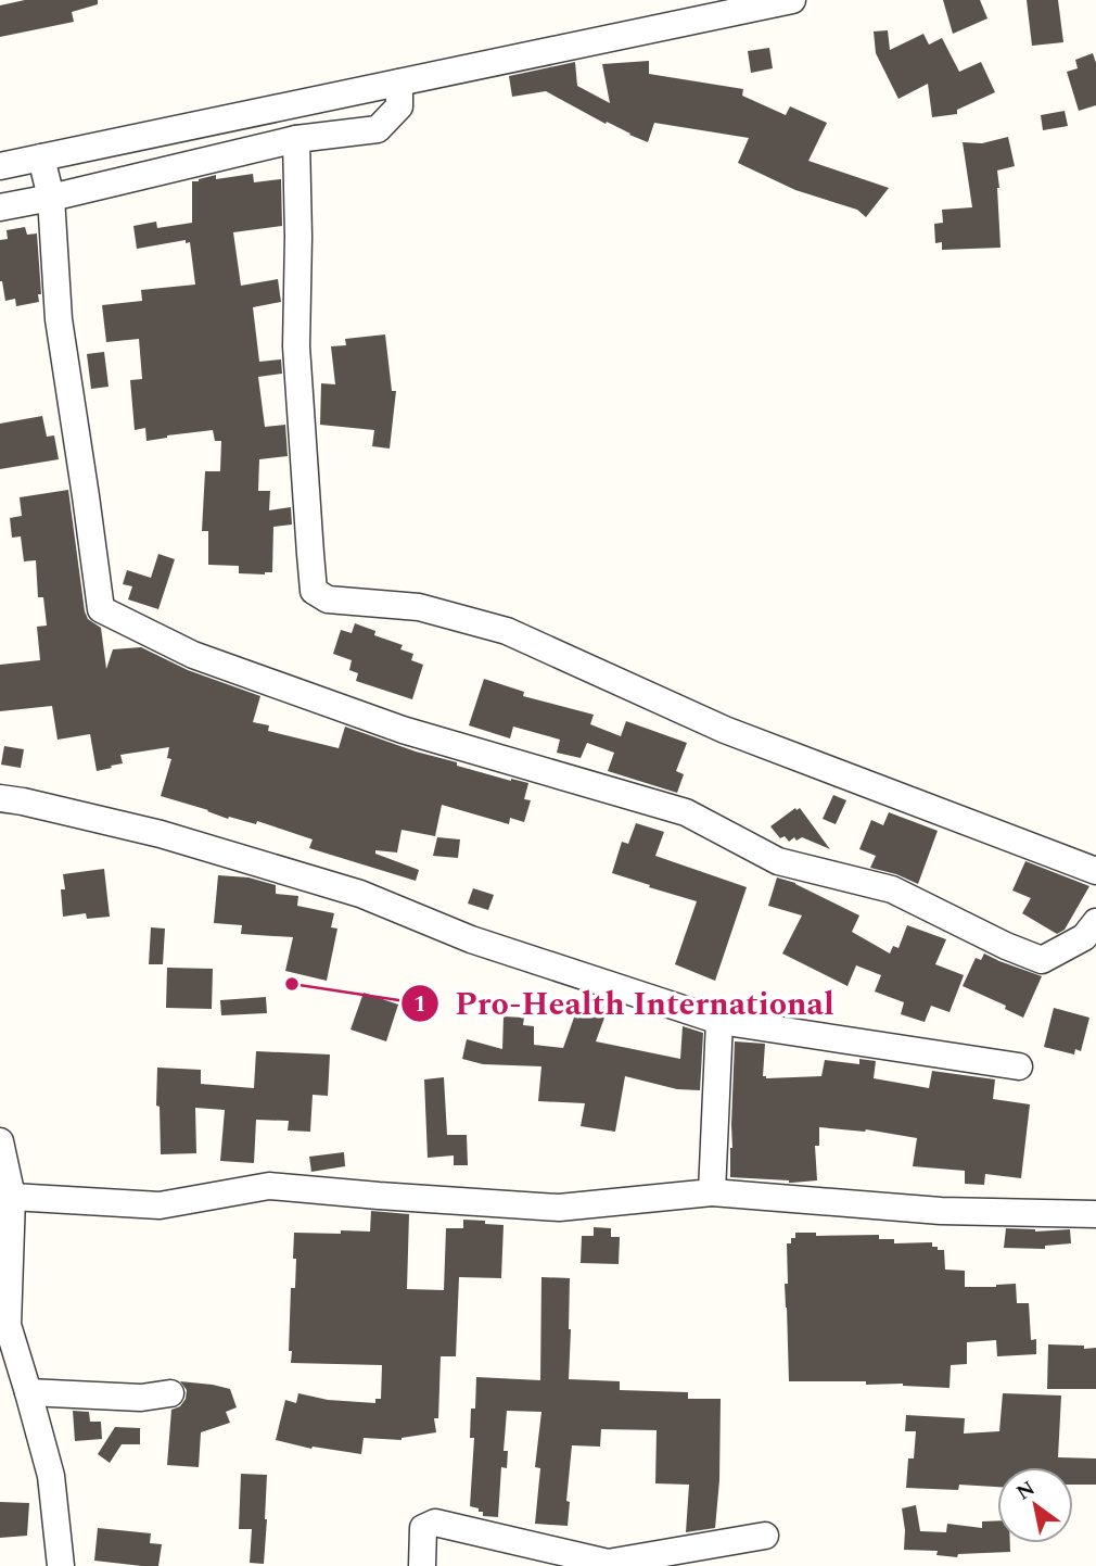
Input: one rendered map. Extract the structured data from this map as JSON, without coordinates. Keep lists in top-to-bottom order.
{
  "places": ["Pro-Health International"],
  "north": "top left"
}
